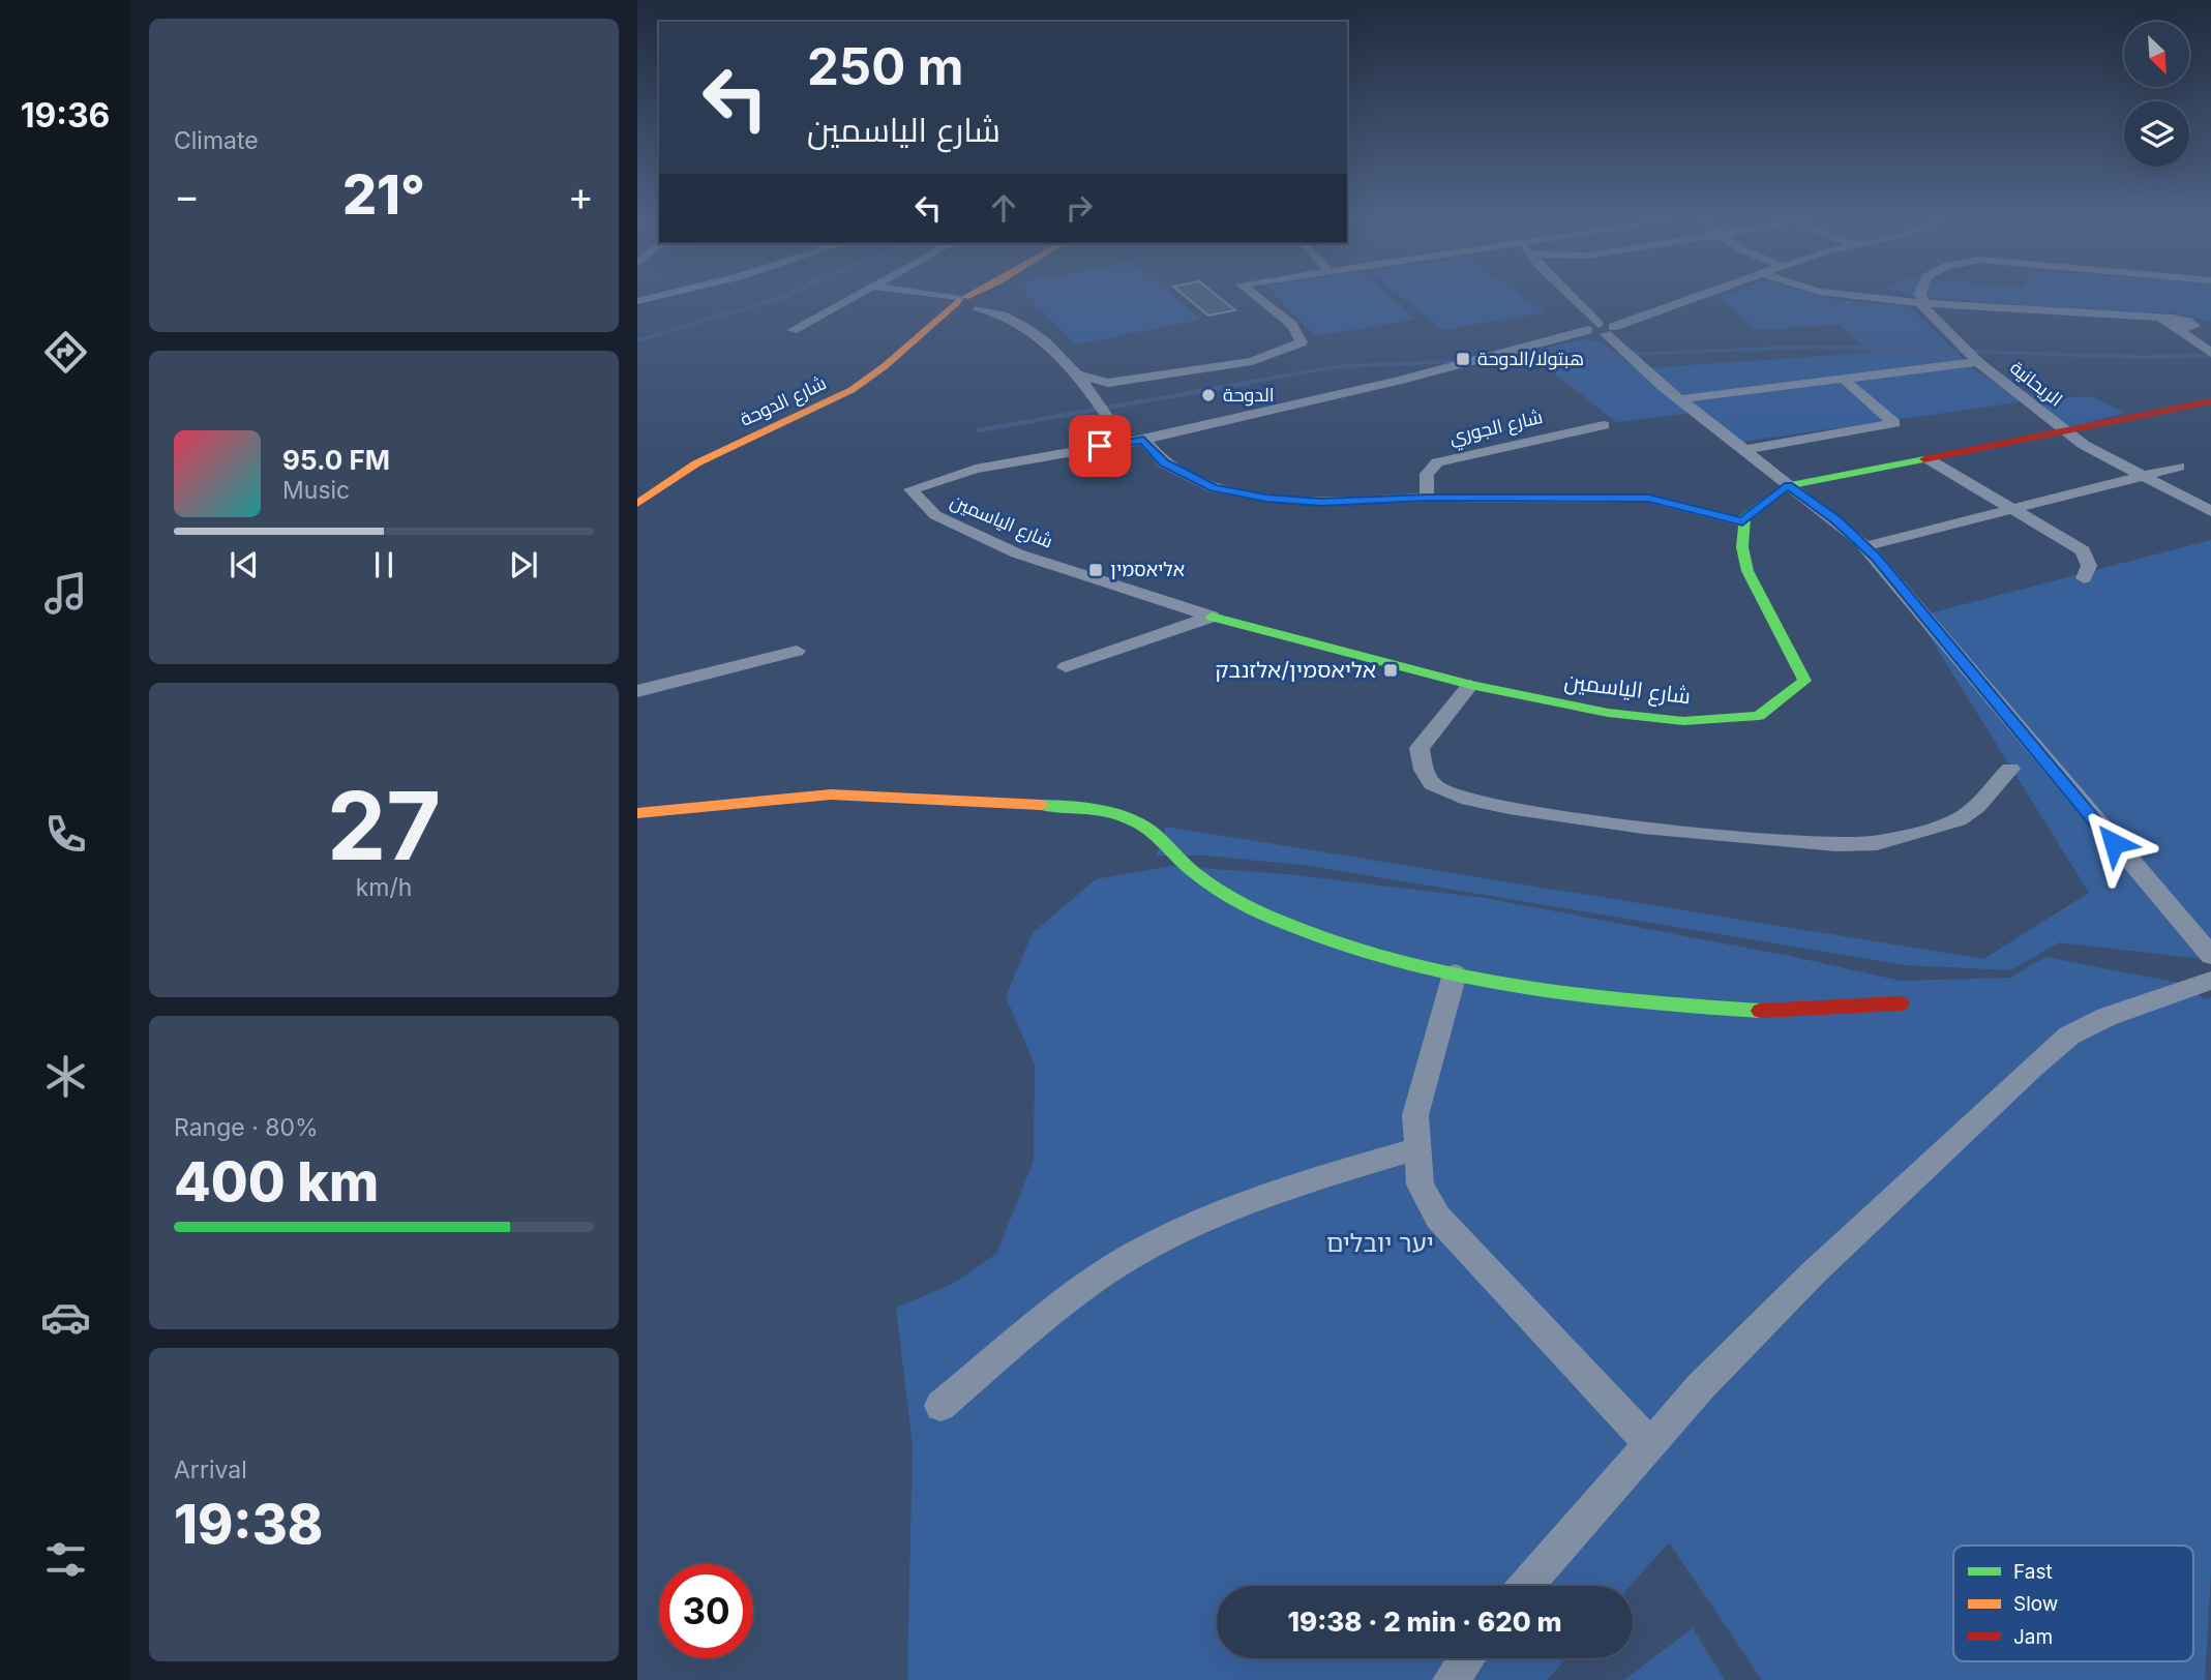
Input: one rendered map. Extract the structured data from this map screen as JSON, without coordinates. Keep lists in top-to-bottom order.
{
  "streets": {
    "street": [
      "الريحانية",
      "شارع الدوحة",
      "شارع الجوري",
      "شارع الياسمين"
    ]
  },
  "parks": ["יער יובלים"],
  "places": {
    "transit": ["هبتولا/الدوحة", "אליאסמין", "אליאסמין/אלזנבק"],
    "other": ["الدوحة"]
  },
  "legend": ["Fast", "Slow", "Jam"],
  "north": "bottom right",
  "page": {
    "tabs": "19:36",
    "tile": [
      "Climate",
      ["27", "km/h"],
      ["Range · 80%", "400 km"],
      ["Arrival", "19:38"]
    ],
    "turn": ["250 m", "شارع الياسمين"],
    "heat": ["−", "21°", "+"],
    "song": ["95.0 FM", "Music"],
    "limit": "30",
    "trip": "19:38 · 2 min · 620 m"
  }
}
